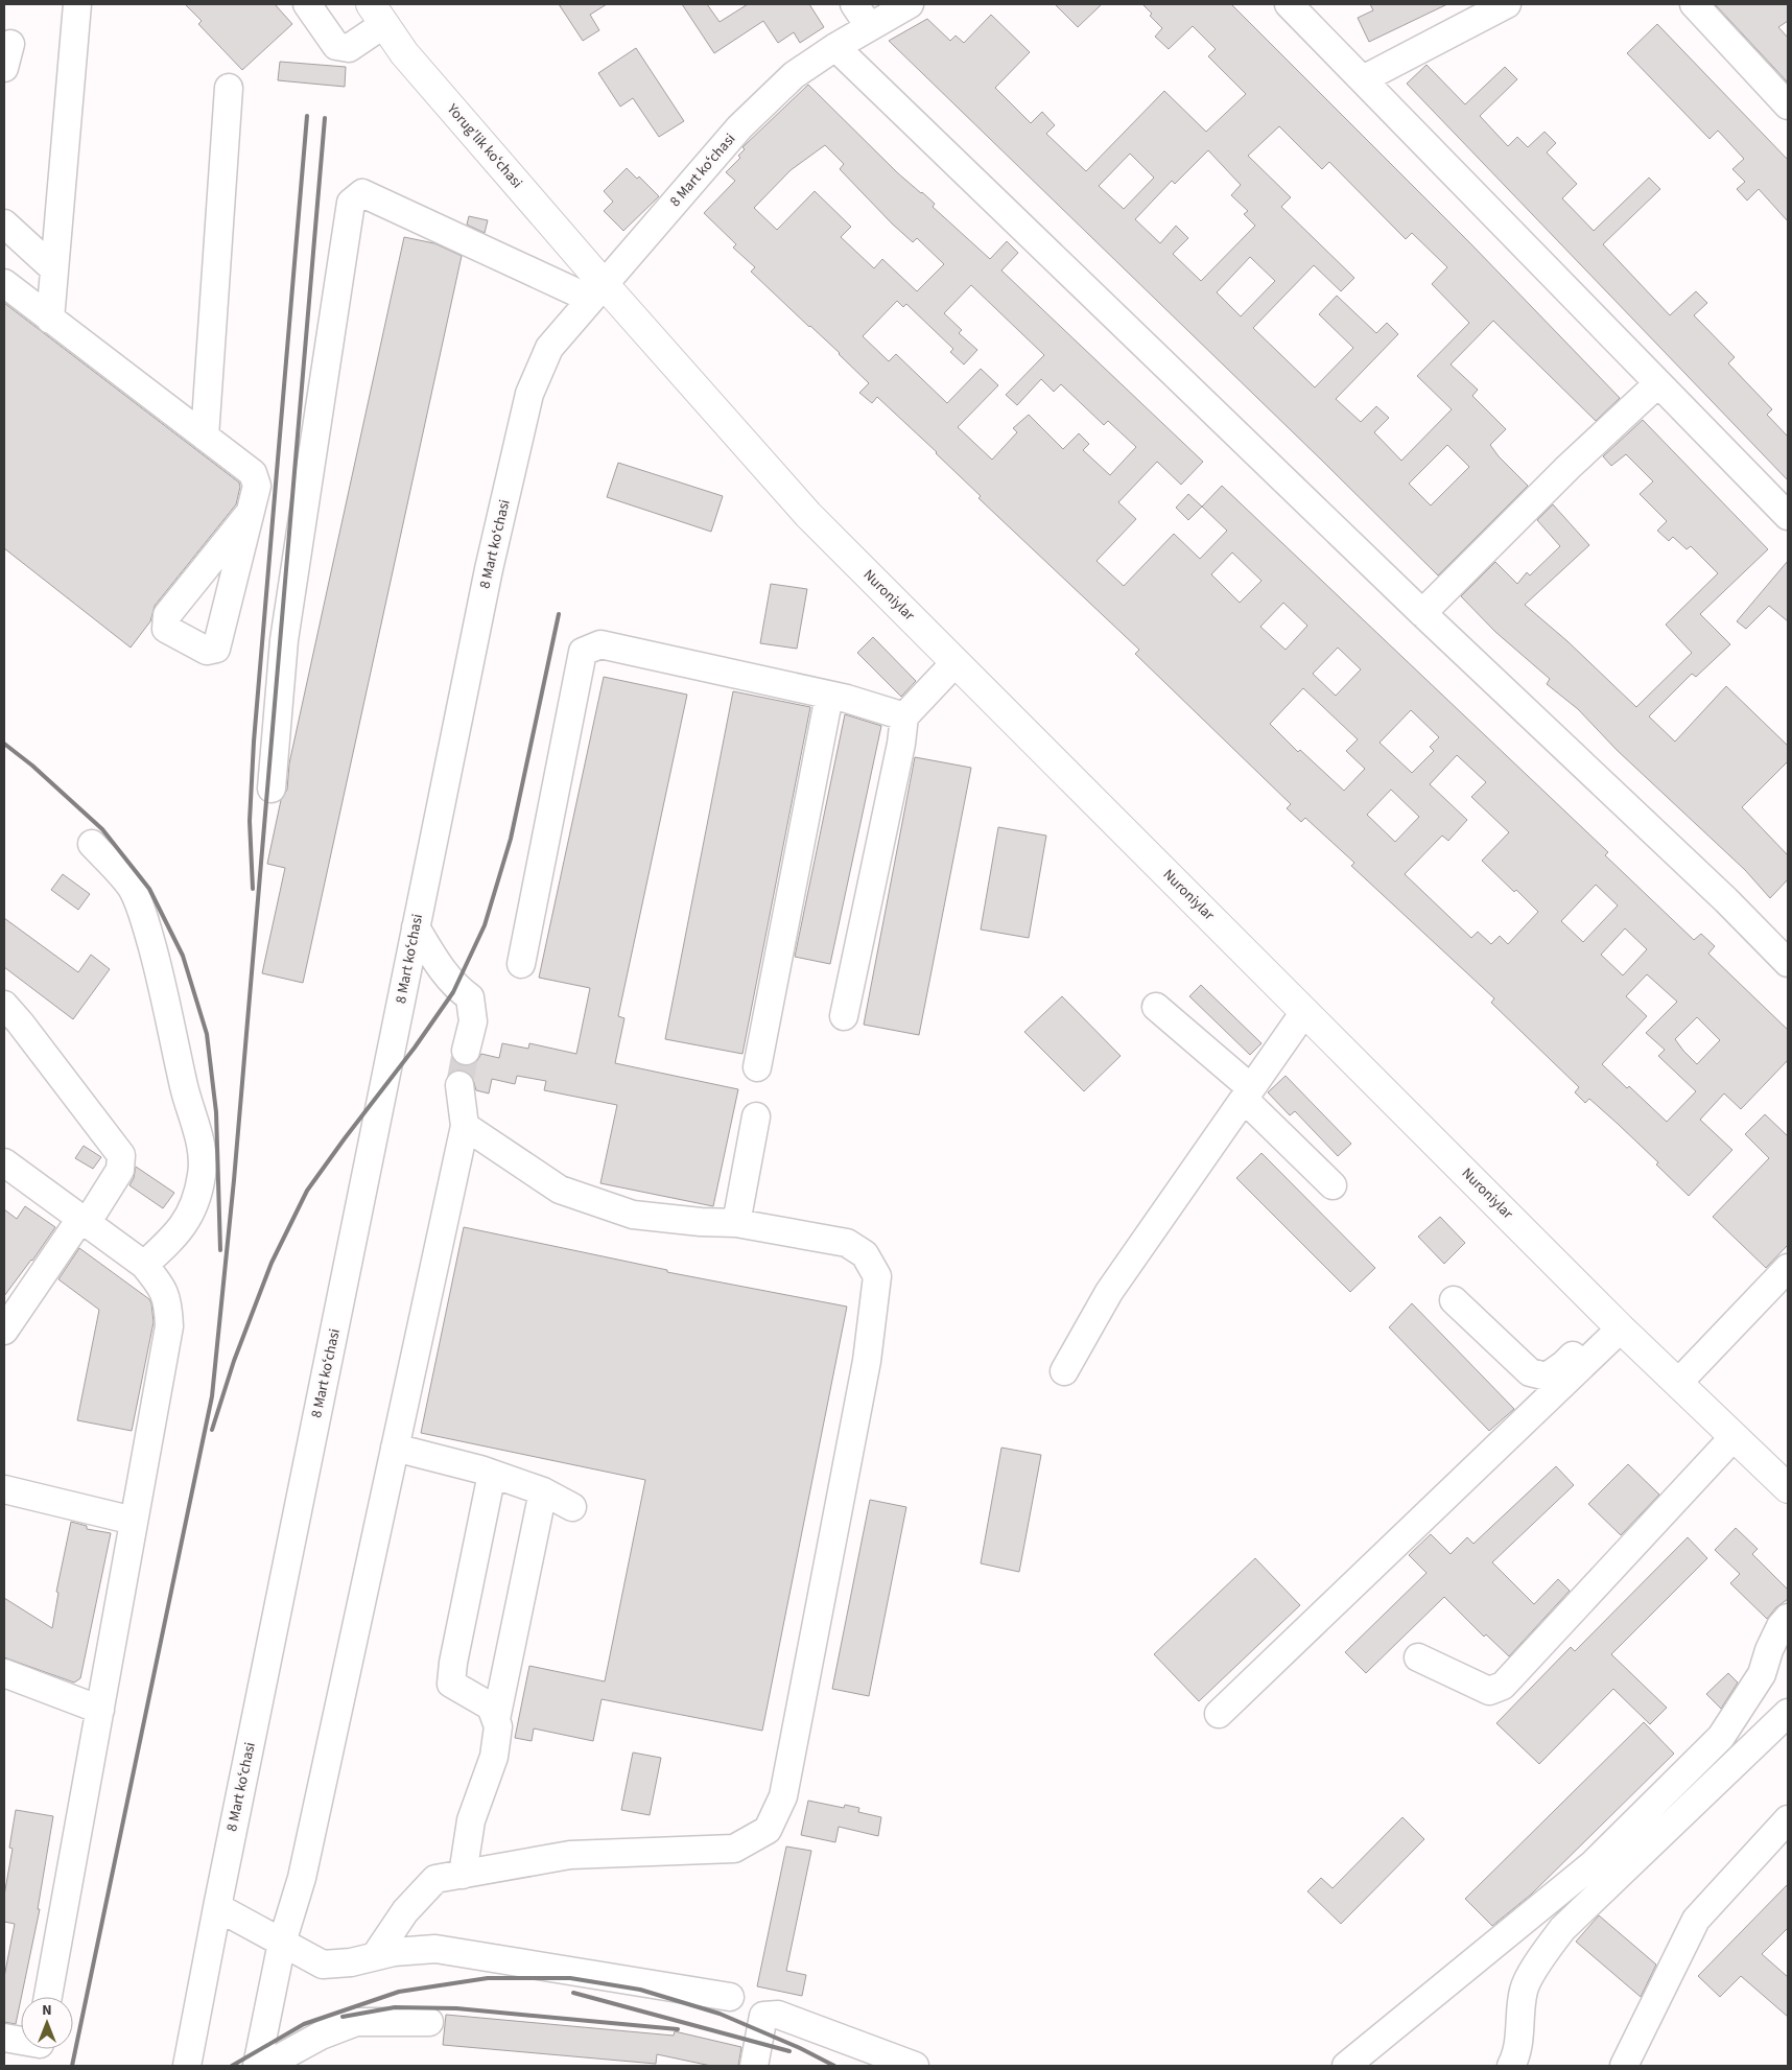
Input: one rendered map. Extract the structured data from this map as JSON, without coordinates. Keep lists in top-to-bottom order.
{
  "streets": {
    "main road": ["Yorug'lik koʻchasi", "Nuroniylar"],
    "street": ["8 Mart koʻchasi"]
  },
  "crossings": [
    ["Yorug'lik koʻchasi", "8 Mart koʻchasi"],
    ["Yorug'lik koʻchasi", "Nuroniylar"],
    ["8 Mart koʻchasi", "Nuroniylar"]
  ],
  "north": "top"
}
